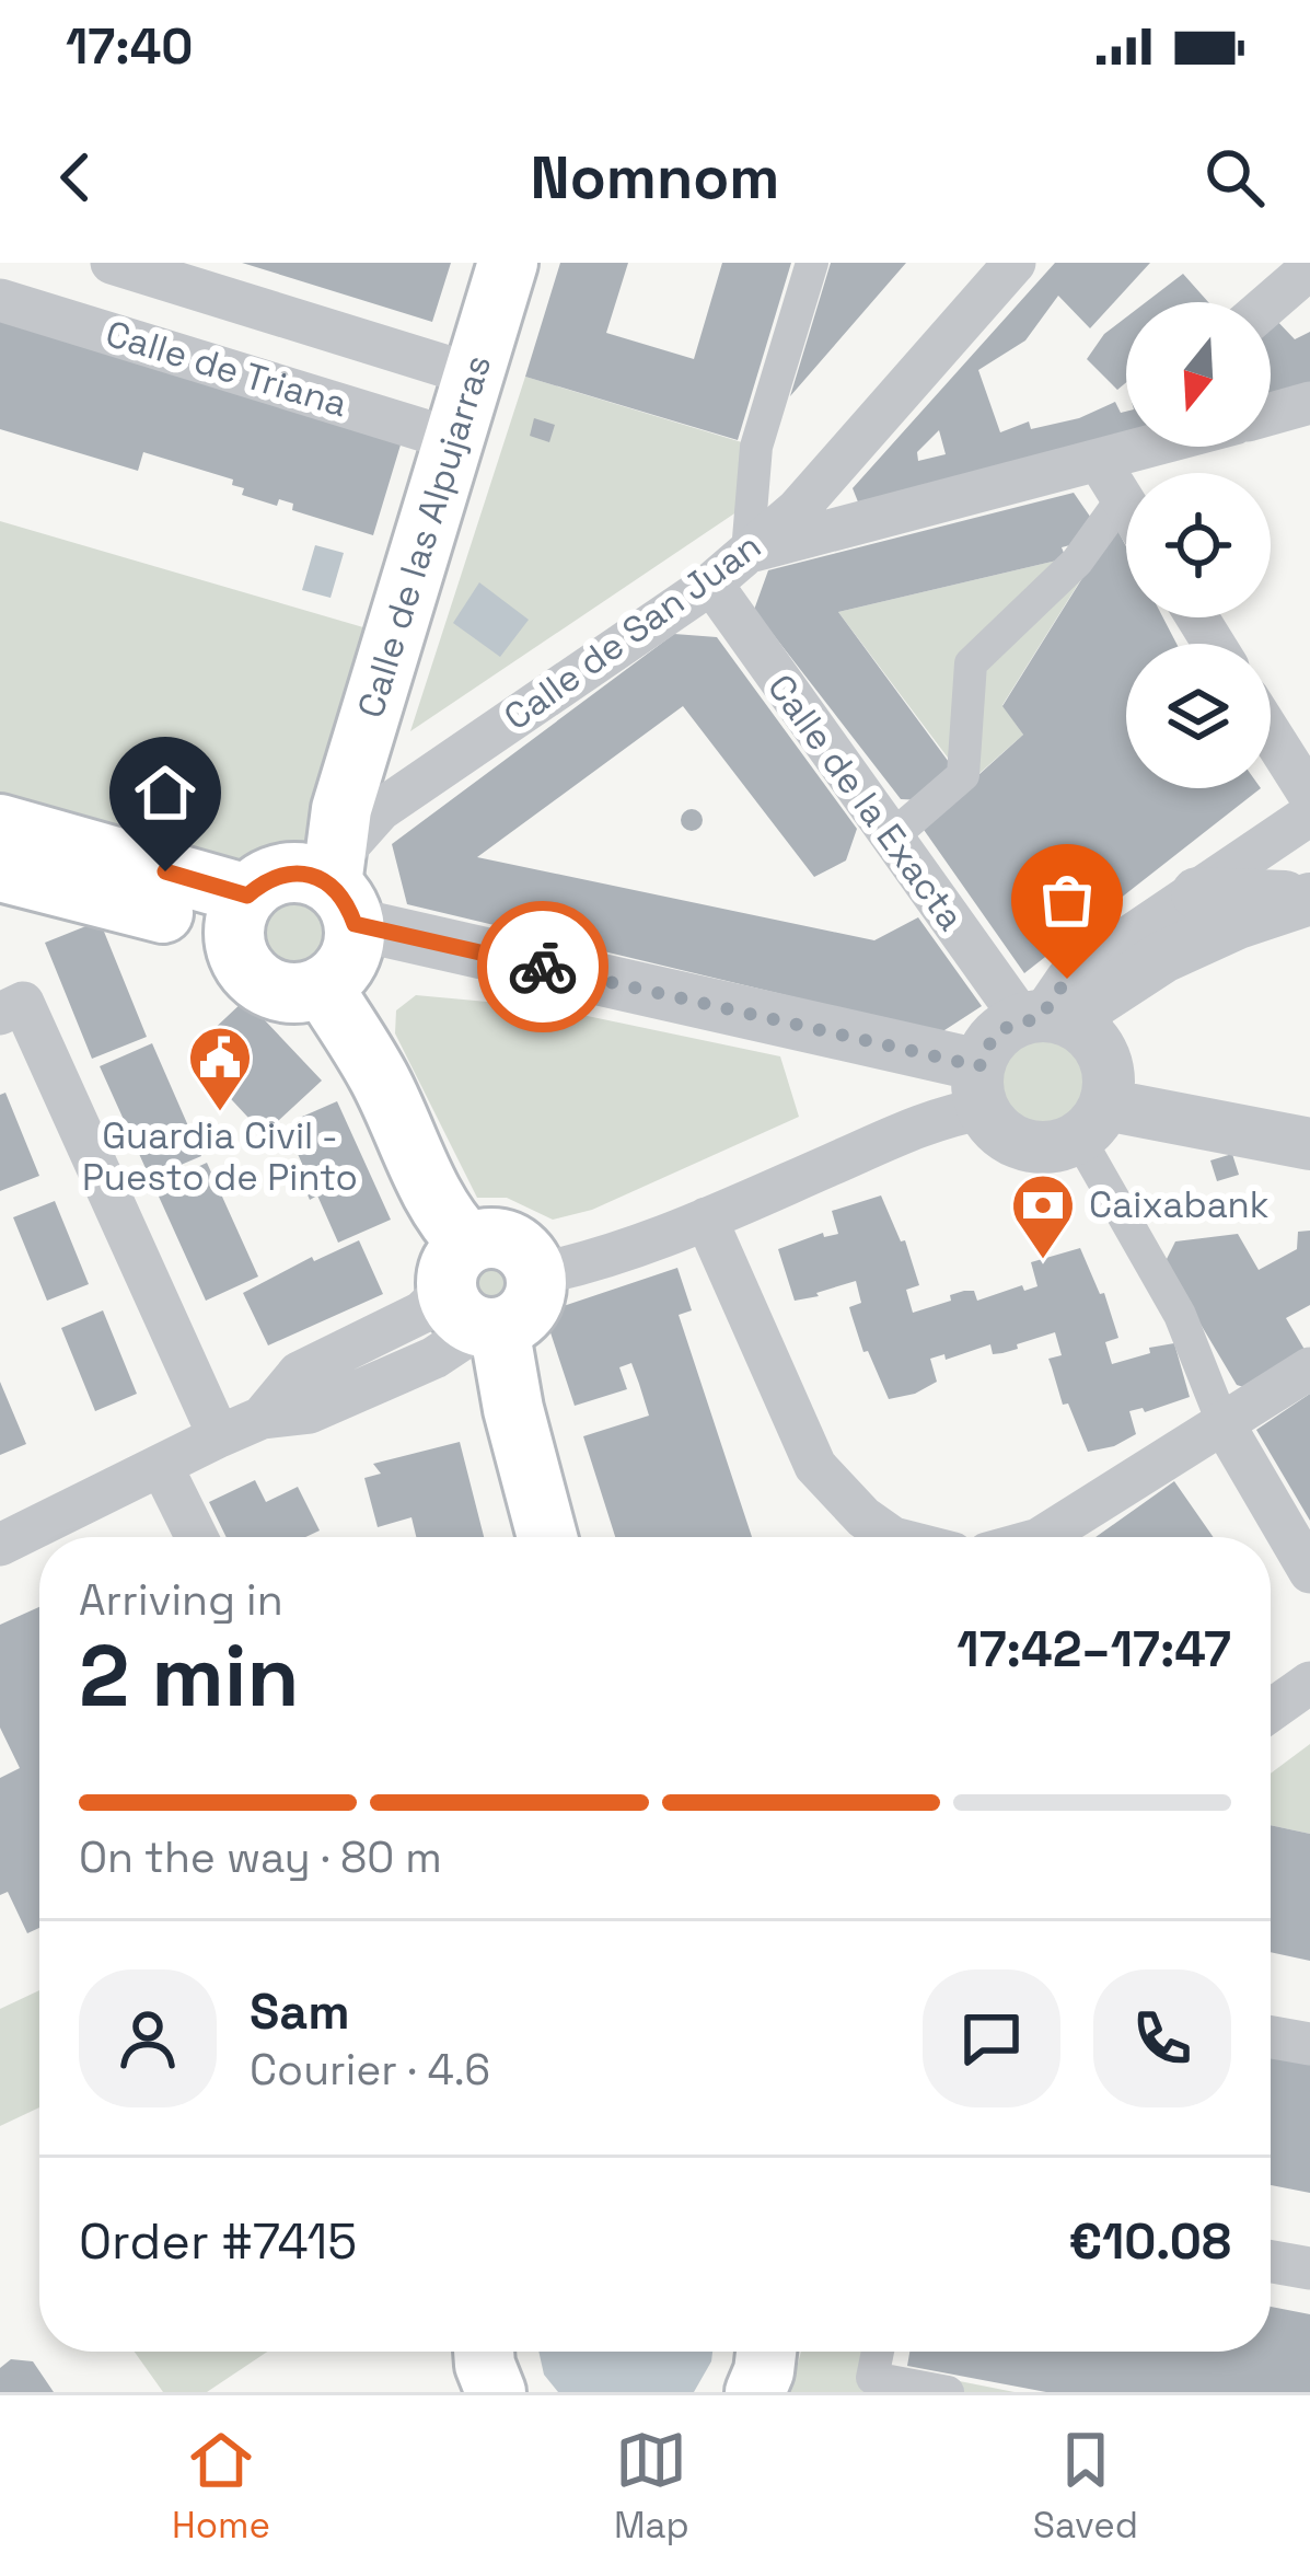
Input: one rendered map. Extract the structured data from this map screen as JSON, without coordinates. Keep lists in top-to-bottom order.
{
  "streets": {
    "main road": ["Calle de las Alpujarras"],
    "street": ["Calle de Triana", "Calle de San Juan", "Calle de la Exacta"]
  },
  "crossings": [
    ["Calle de Triana", "Calle de las Alpujarras"],
    ["Calle de las Alpujarras", "Calle de San Juan"],
    ["Calle de San Juan", "Calle de la Exacta"]
  ],
  "places": {
    "public building": ["Guardia Civil - Puesto de Pinto"],
    "bank": ["Caixabank"]
  },
  "north": "bottom",
  "page": {
    "status": "17:40",
    "header": "Nomnom",
    "heading": ["2 min", "Arriving in", "17:42–17:47"],
    "panel": [
      "Sam",
      "Courier · 4.6",
      "Order #7415",
      "€10.08"
    ],
    "bar": "On the way · 80 m",
    "tabs": ["Home", "Map", "Saved"]
  }
}
